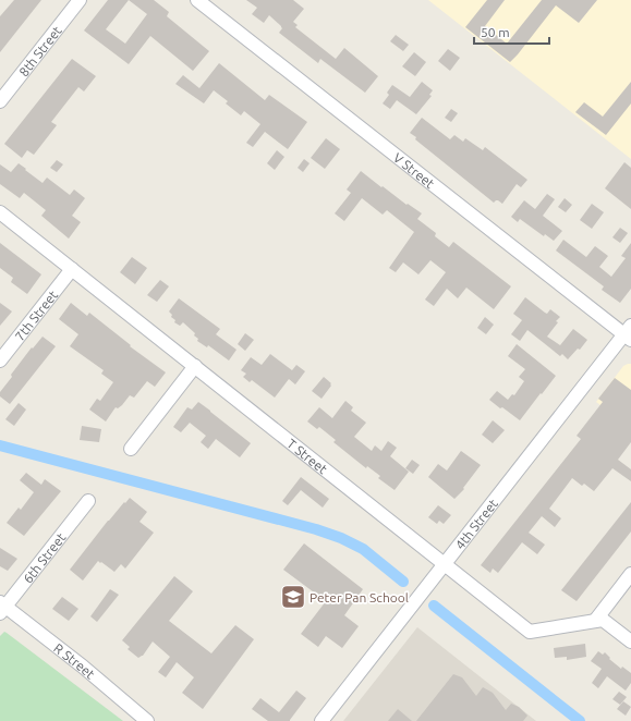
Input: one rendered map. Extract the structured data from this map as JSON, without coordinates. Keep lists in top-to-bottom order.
{
  "streets": {
    "street": [
      "8th Street",
      "V Street",
      "7th Street",
      "T Street",
      "4th Street",
      "6th Street",
      "R Street"
    ]
  },
  "crossings": [
    ["V Street", "4th Street"],
    ["7th Street", "T Street"],
    ["T Street", "4th Street"],
    ["6th Street", "R Street"]
  ],
  "places": {
    "school or university": ["Peter Pan School"]
  },
  "scale_bar": "50 m"
}
